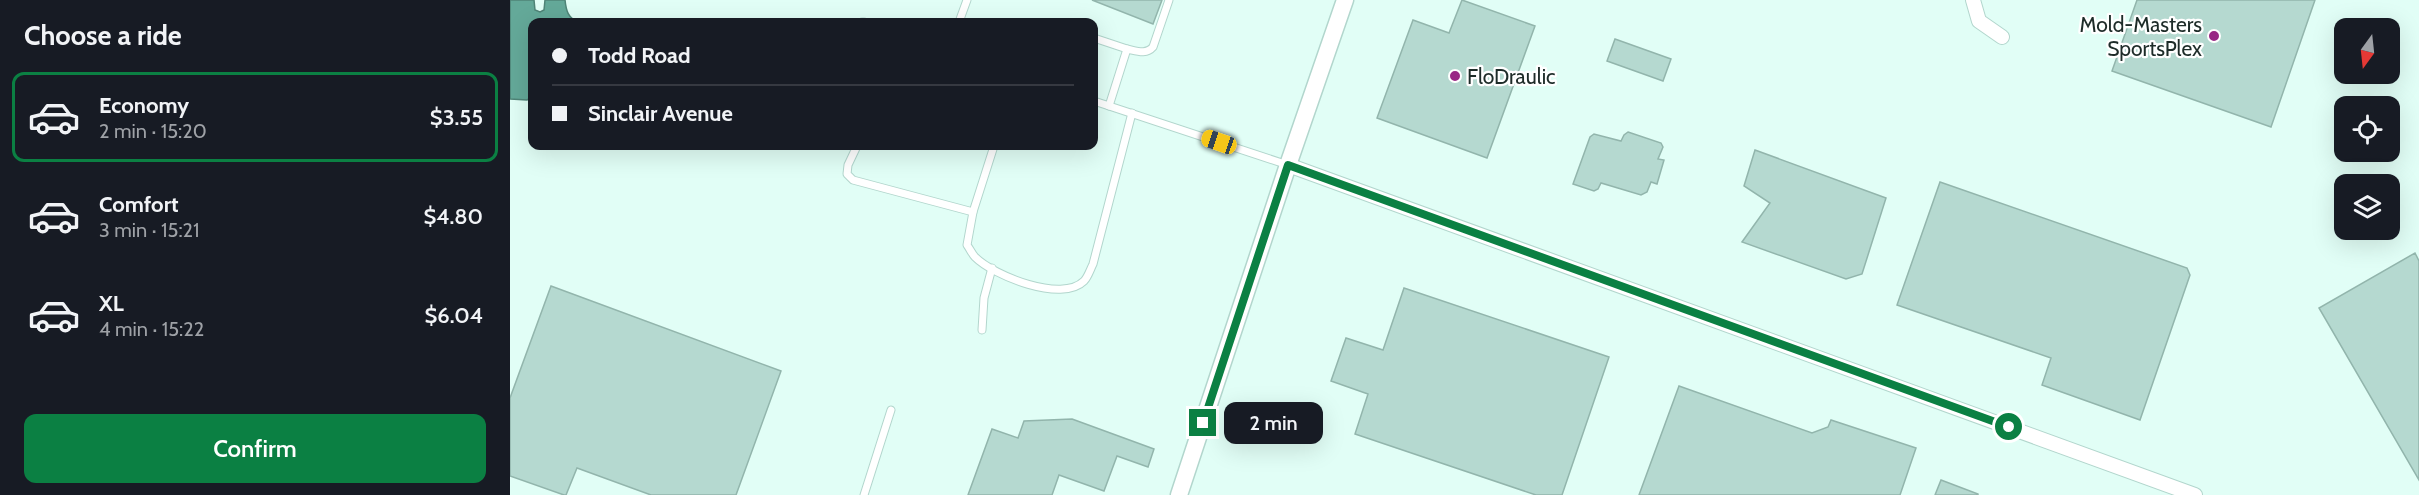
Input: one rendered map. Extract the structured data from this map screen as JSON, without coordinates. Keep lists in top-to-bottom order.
{
  "places": ["Mold-Masters SportsPlex", "FloDraulic"],
  "north": "bottom",
  "page": {
    "heading": "Choose a ride",
    "banner": ["Todd Road", "Sinclair Avenue"],
    "list": [
      {
        "name": "Economy",
        "note": "2 min · 15:20",
        "value": "$3.55"
      },
      {
        "name": "Comfort",
        "note": "3 min · 15:21",
        "value": "$4.80"
      },
      {
        "name": "XL",
        "note": "4 min · 15:22",
        "value": "$6.04"
      }
    ],
    "buttons": "Confirm",
    "bubble": "2 min"
  }
}
